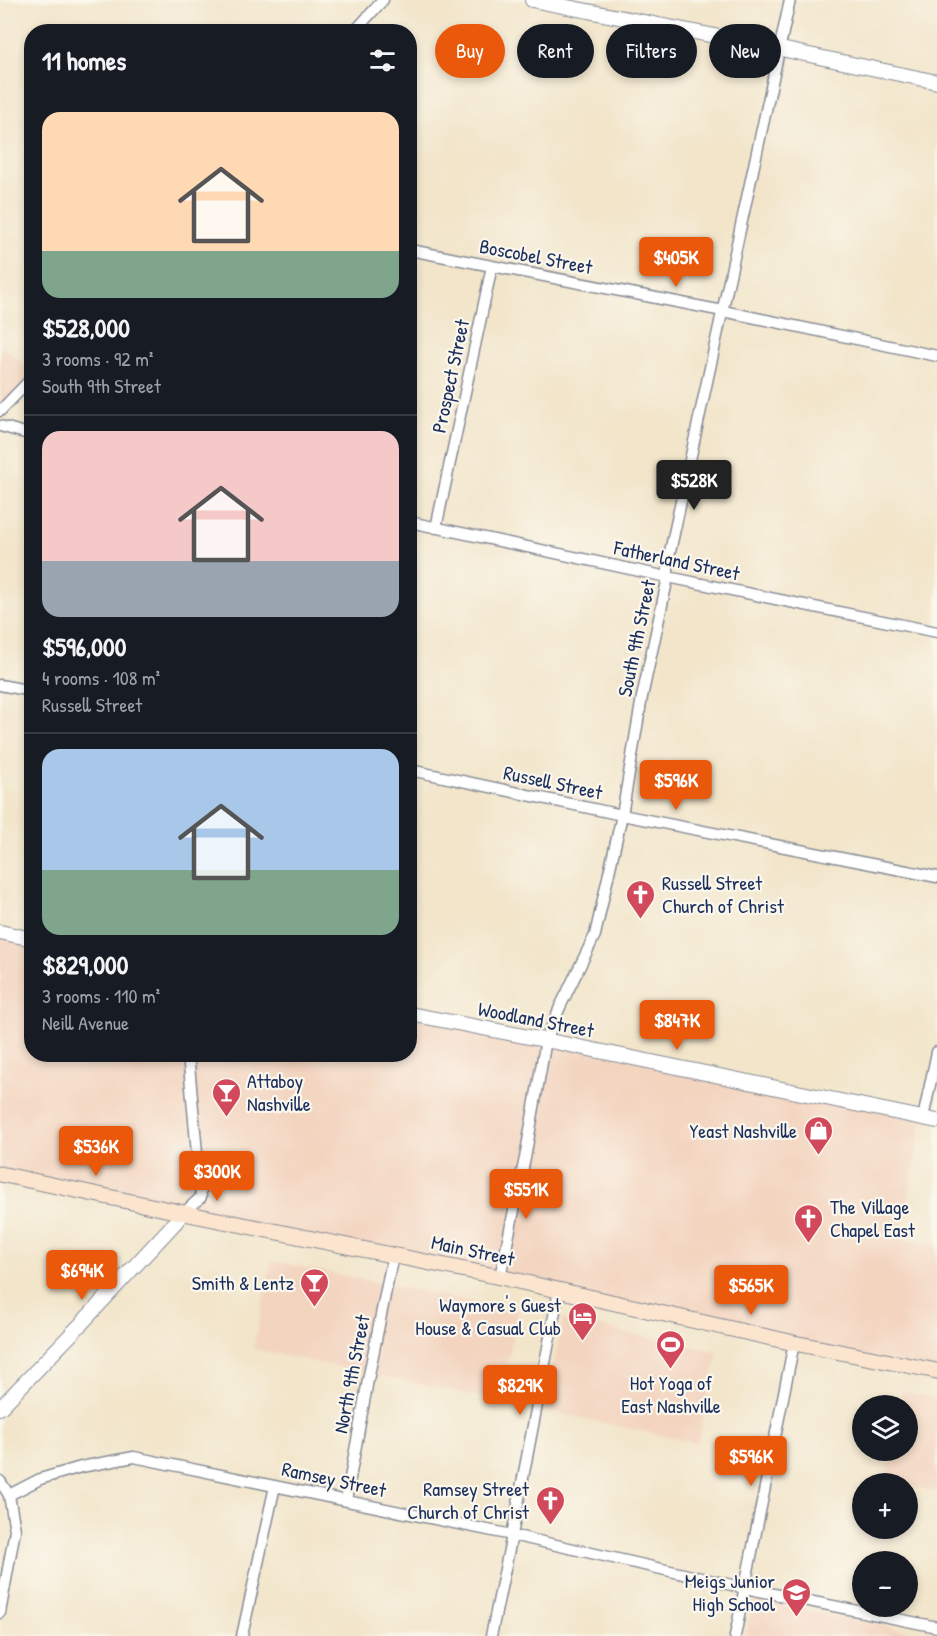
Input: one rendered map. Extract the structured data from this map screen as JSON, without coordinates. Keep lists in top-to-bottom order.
{
  "streets": {
    "main road": ["Main Street"],
    "street": [
      "Boscobel Street",
      "Prospect Street",
      "Fatherland Street",
      "South 9th Street",
      "Russell Street",
      "Woodland Street",
      "North 9th Street",
      "Ramsey Street"
    ]
  },
  "crossings": [
    ["Boscobel Street", "Prospect Street"],
    ["Boscobel Street", "South 9th Street"],
    ["Prospect Street", "Fatherland Street"],
    ["Fatherland Street", "South 9th Street"],
    ["South 9th Street", "Russell Street"],
    ["South 9th Street", "Woodland Street"],
    ["South 9th Street", "Main Street"],
    ["Main Street", "North 9th Street"],
    ["North 9th Street", "Ramsey Street"]
  ],
  "places": {
    "church": ["Russell Street Church of Christ", "The Village Chapel East", "Ramsey Street Church of Christ"],
    "bar": ["Attaboy Nashville", "Smith & Lentz"],
    "shop": ["Yeast Nashville"],
    "hotel": ["Waymore's Guest House & Casual Club"],
    "sports": ["Hot Yoga of East Nashville"],
    "school or university": ["Meigs Junior High School"]
  },
  "page": {
    "chip": [
      "Buy",
      "Rent",
      "Filters",
      "New"
    ],
    "heading": "11 homes",
    "list": [
      {
        "name": "$528,000",
        "note": "3 rooms · 92 m² · South 9th Street"
      },
      {
        "name": "$596,000",
        "note": "4 rooms · 108 m² · Russell Street"
      },
      {
        "name": "$829,000",
        "note": "3 rooms · 110 m² · Neill Avenue"
      }
    ],
    "price": [
      "$405K",
      "$528K",
      "$596K",
      "$847K",
      "$536K",
      "$300K",
      "$551K",
      "$694K",
      "$565K",
      "$829K",
      "$596K"
    ],
    "map_buttons": ["+", "−"]
  }
}
